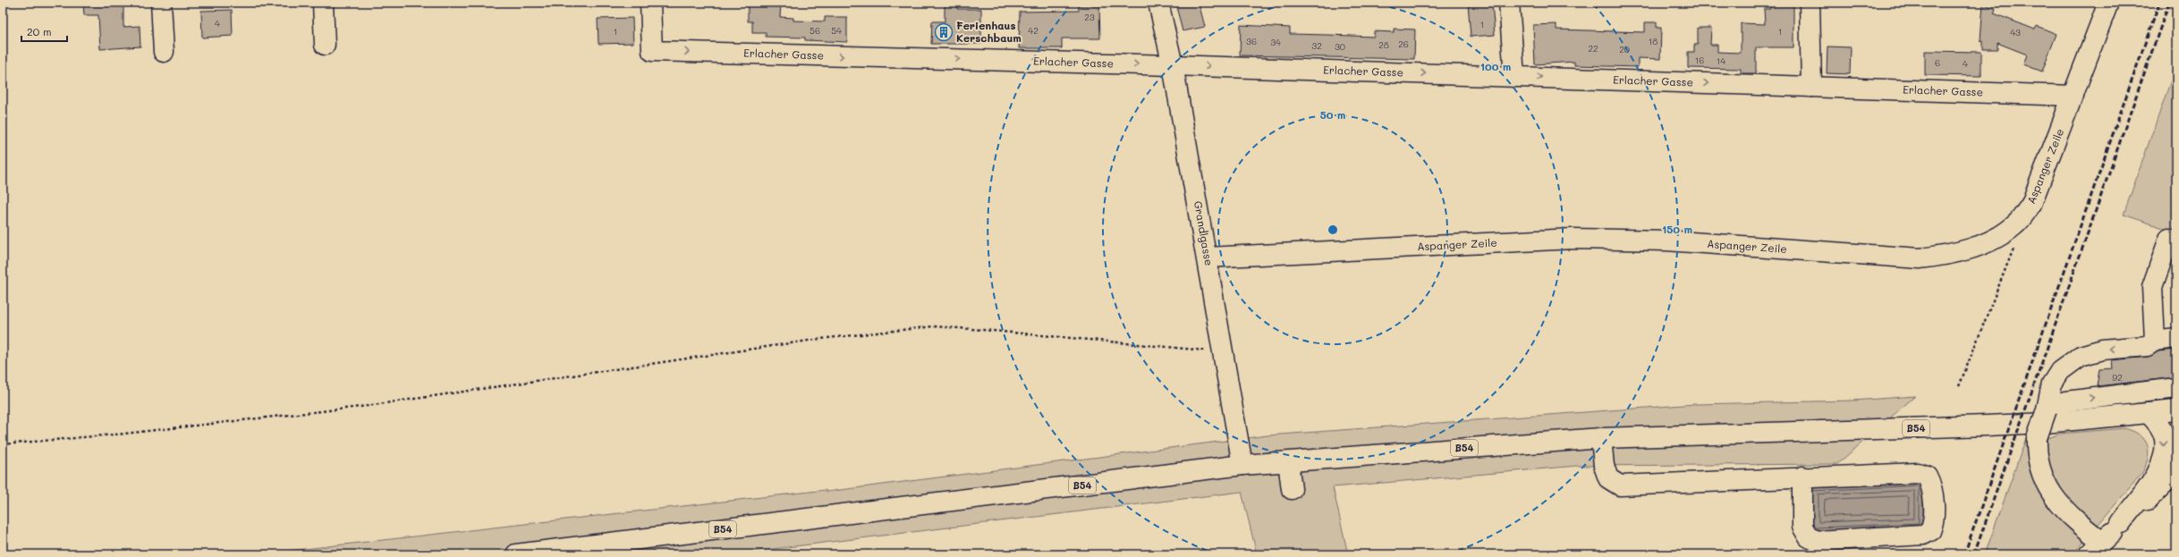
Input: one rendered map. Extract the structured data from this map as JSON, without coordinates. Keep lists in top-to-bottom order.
{
  "streets": {
    "street": [
      "Erlacher Gasse",
      "Aspanger Zeile",
      "Grandlgasse",
      "B54"
    ]
  },
  "crossings": [
    ["Erlacher Gasse", "Aspanger Zeile"],
    ["Erlacher Gasse", "Grandlgasse"],
    ["Aspanger Zeile", "Grandlgasse"],
    ["Grandlgasse", "B54"]
  ],
  "one_way": ["Erlacher Gasse"],
  "places": {
    "building": ["Ferienhaus Kerschbaum"]
  },
  "house_numbers": [
    "23",
    "4",
    "1",
    "56",
    "54",
    "42",
    "1",
    "1",
    "43",
    "36",
    "18",
    "34",
    "26",
    "28",
    "32",
    "30",
    "22",
    "20",
    "16",
    "14",
    "6",
    "4",
    "92"
  ],
  "scale_bar": "20 m",
  "rings": ["100 m", "50 m", "150 m"]
}
